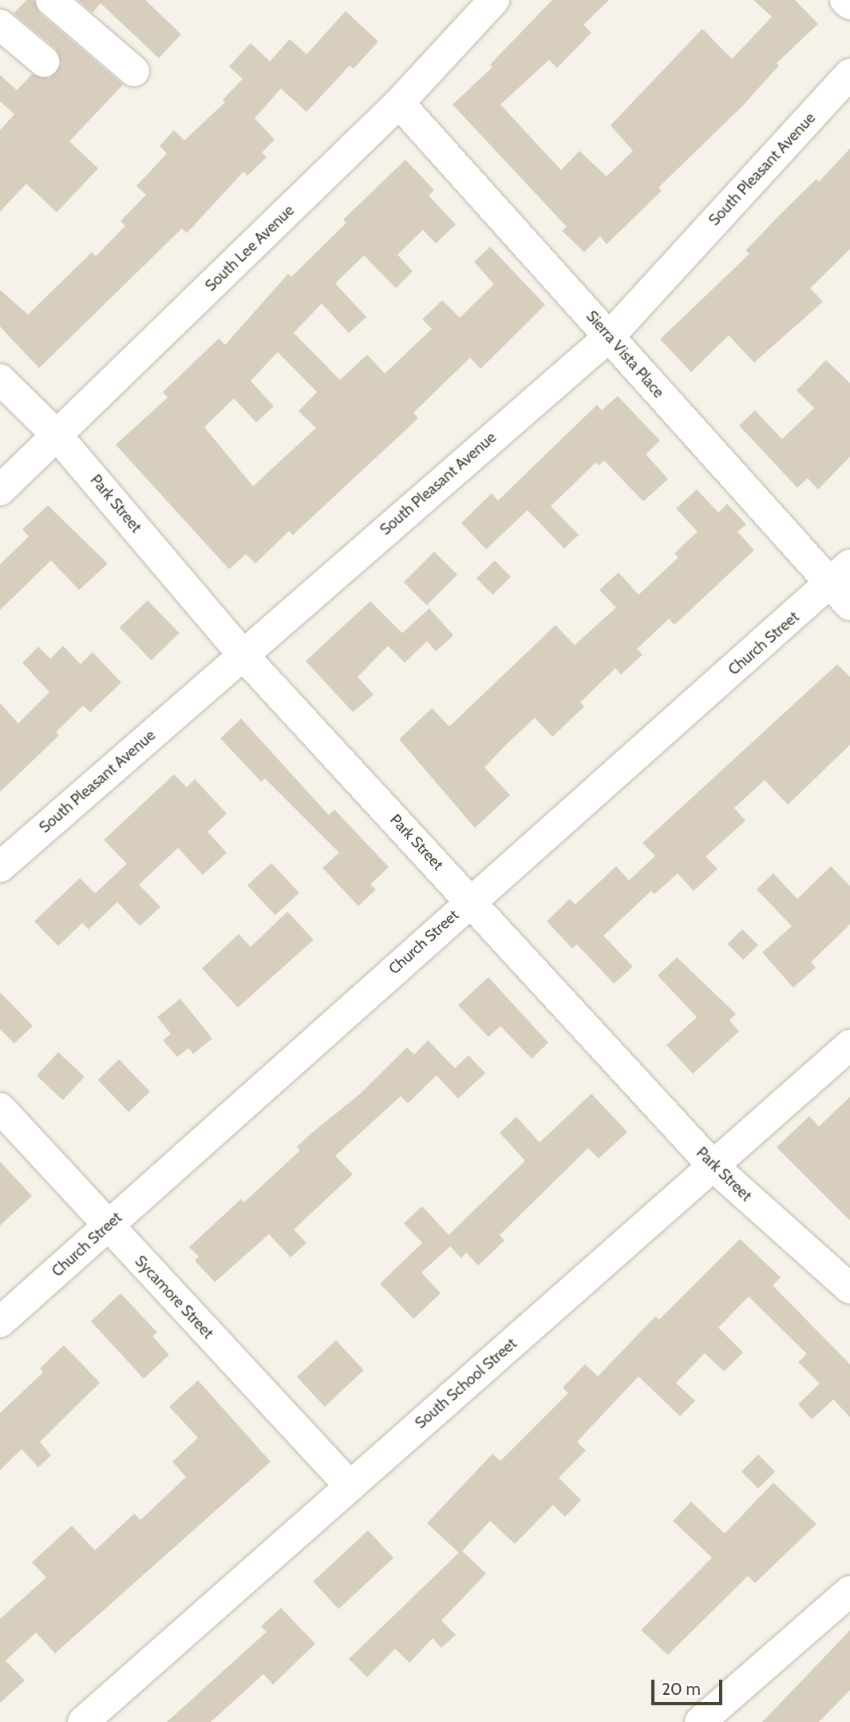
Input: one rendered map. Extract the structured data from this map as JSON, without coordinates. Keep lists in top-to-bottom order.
{
  "streets": {
    "street": [
      "South Pleasant Avenue",
      "South Lee Avenue",
      "Sierra Vista Place",
      "Park Street",
      "Church Street",
      "Sycamore Street",
      "South School Street"
    ]
  },
  "crossings": [
    ["South Pleasant Avenue", "Sierra Vista Place"],
    ["South Pleasant Avenue", "Park Street"],
    ["South Lee Avenue", "Sierra Vista Place"],
    ["South Lee Avenue", "Park Street"],
    ["Sierra Vista Place", "Church Street"],
    ["Park Street", "Church Street"],
    ["Park Street", "South School Street"],
    ["Church Street", "Sycamore Street"],
    ["Sycamore Street", "South School Street"]
  ],
  "scale_bar": "20 m"
}
